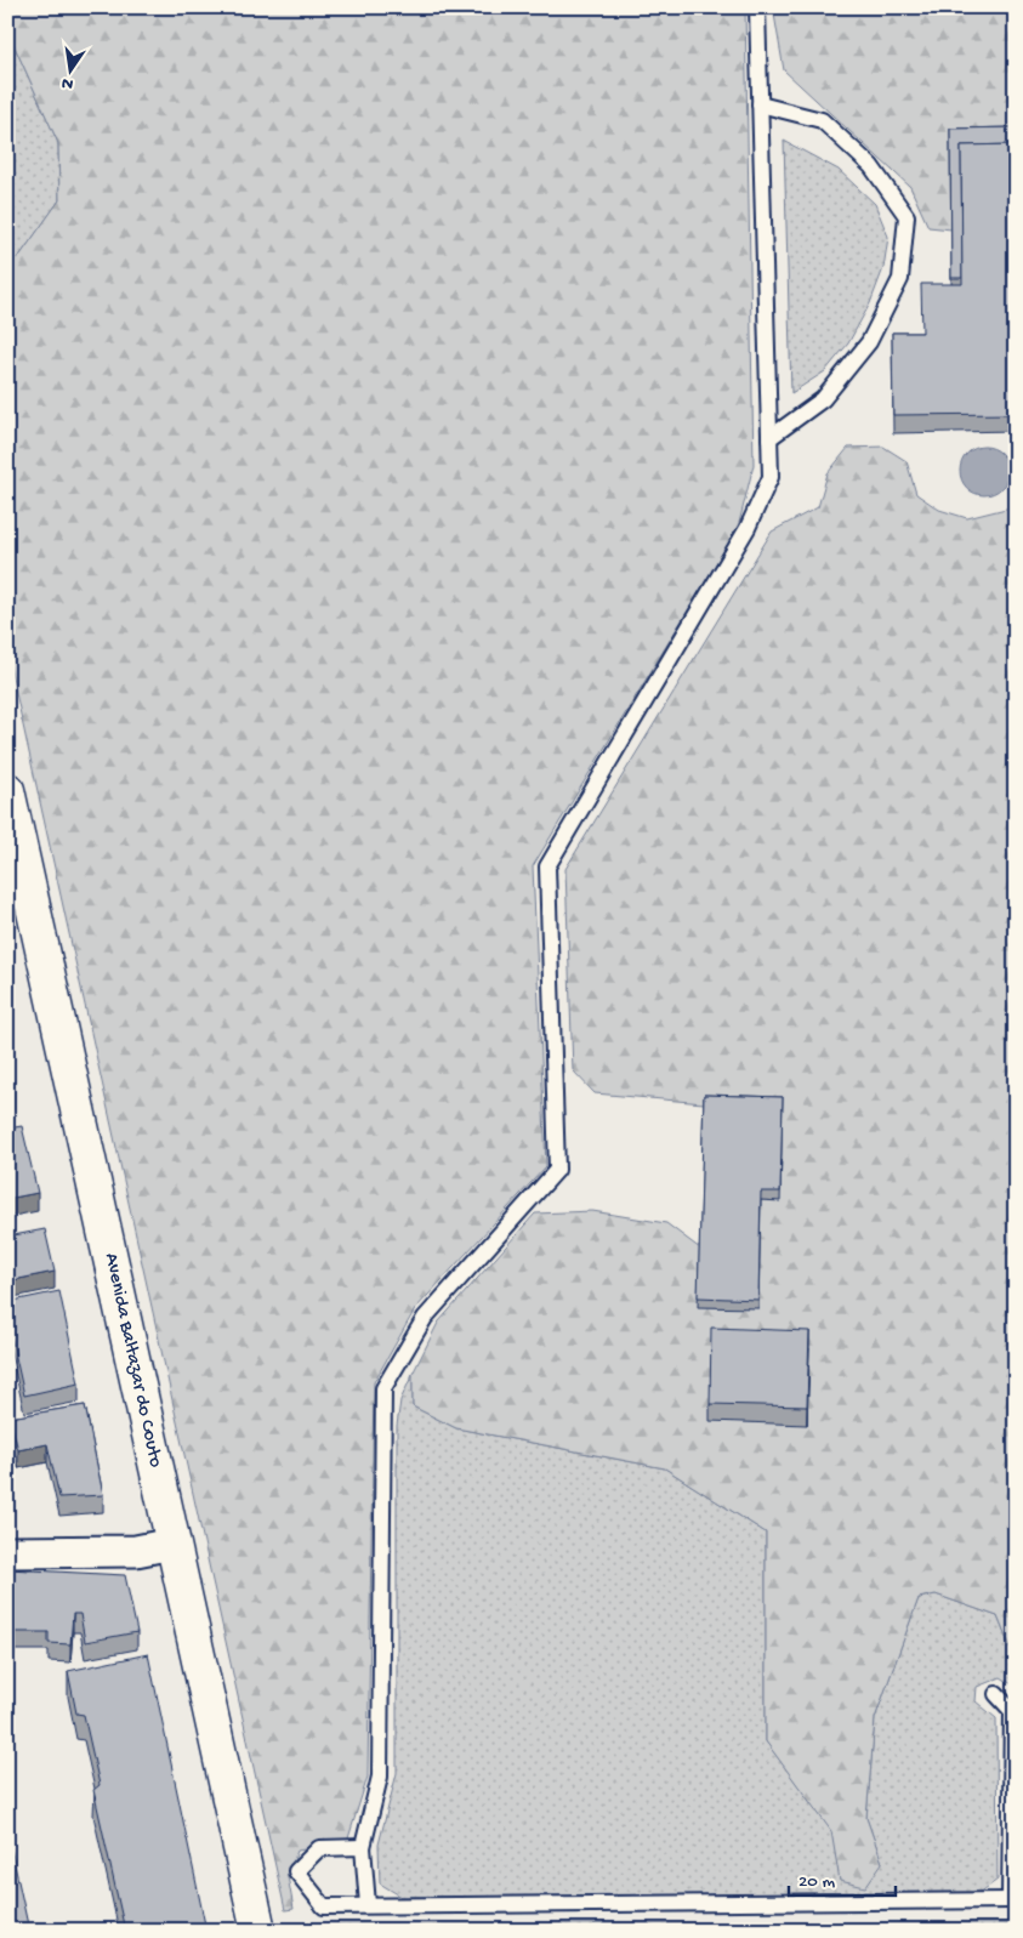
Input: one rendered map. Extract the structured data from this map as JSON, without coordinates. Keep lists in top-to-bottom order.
{
  "streets": {
    "main road": ["Avenida Baltazar do Couto"]
  },
  "scale_bar": "20 m",
  "north": "bottom"
}
